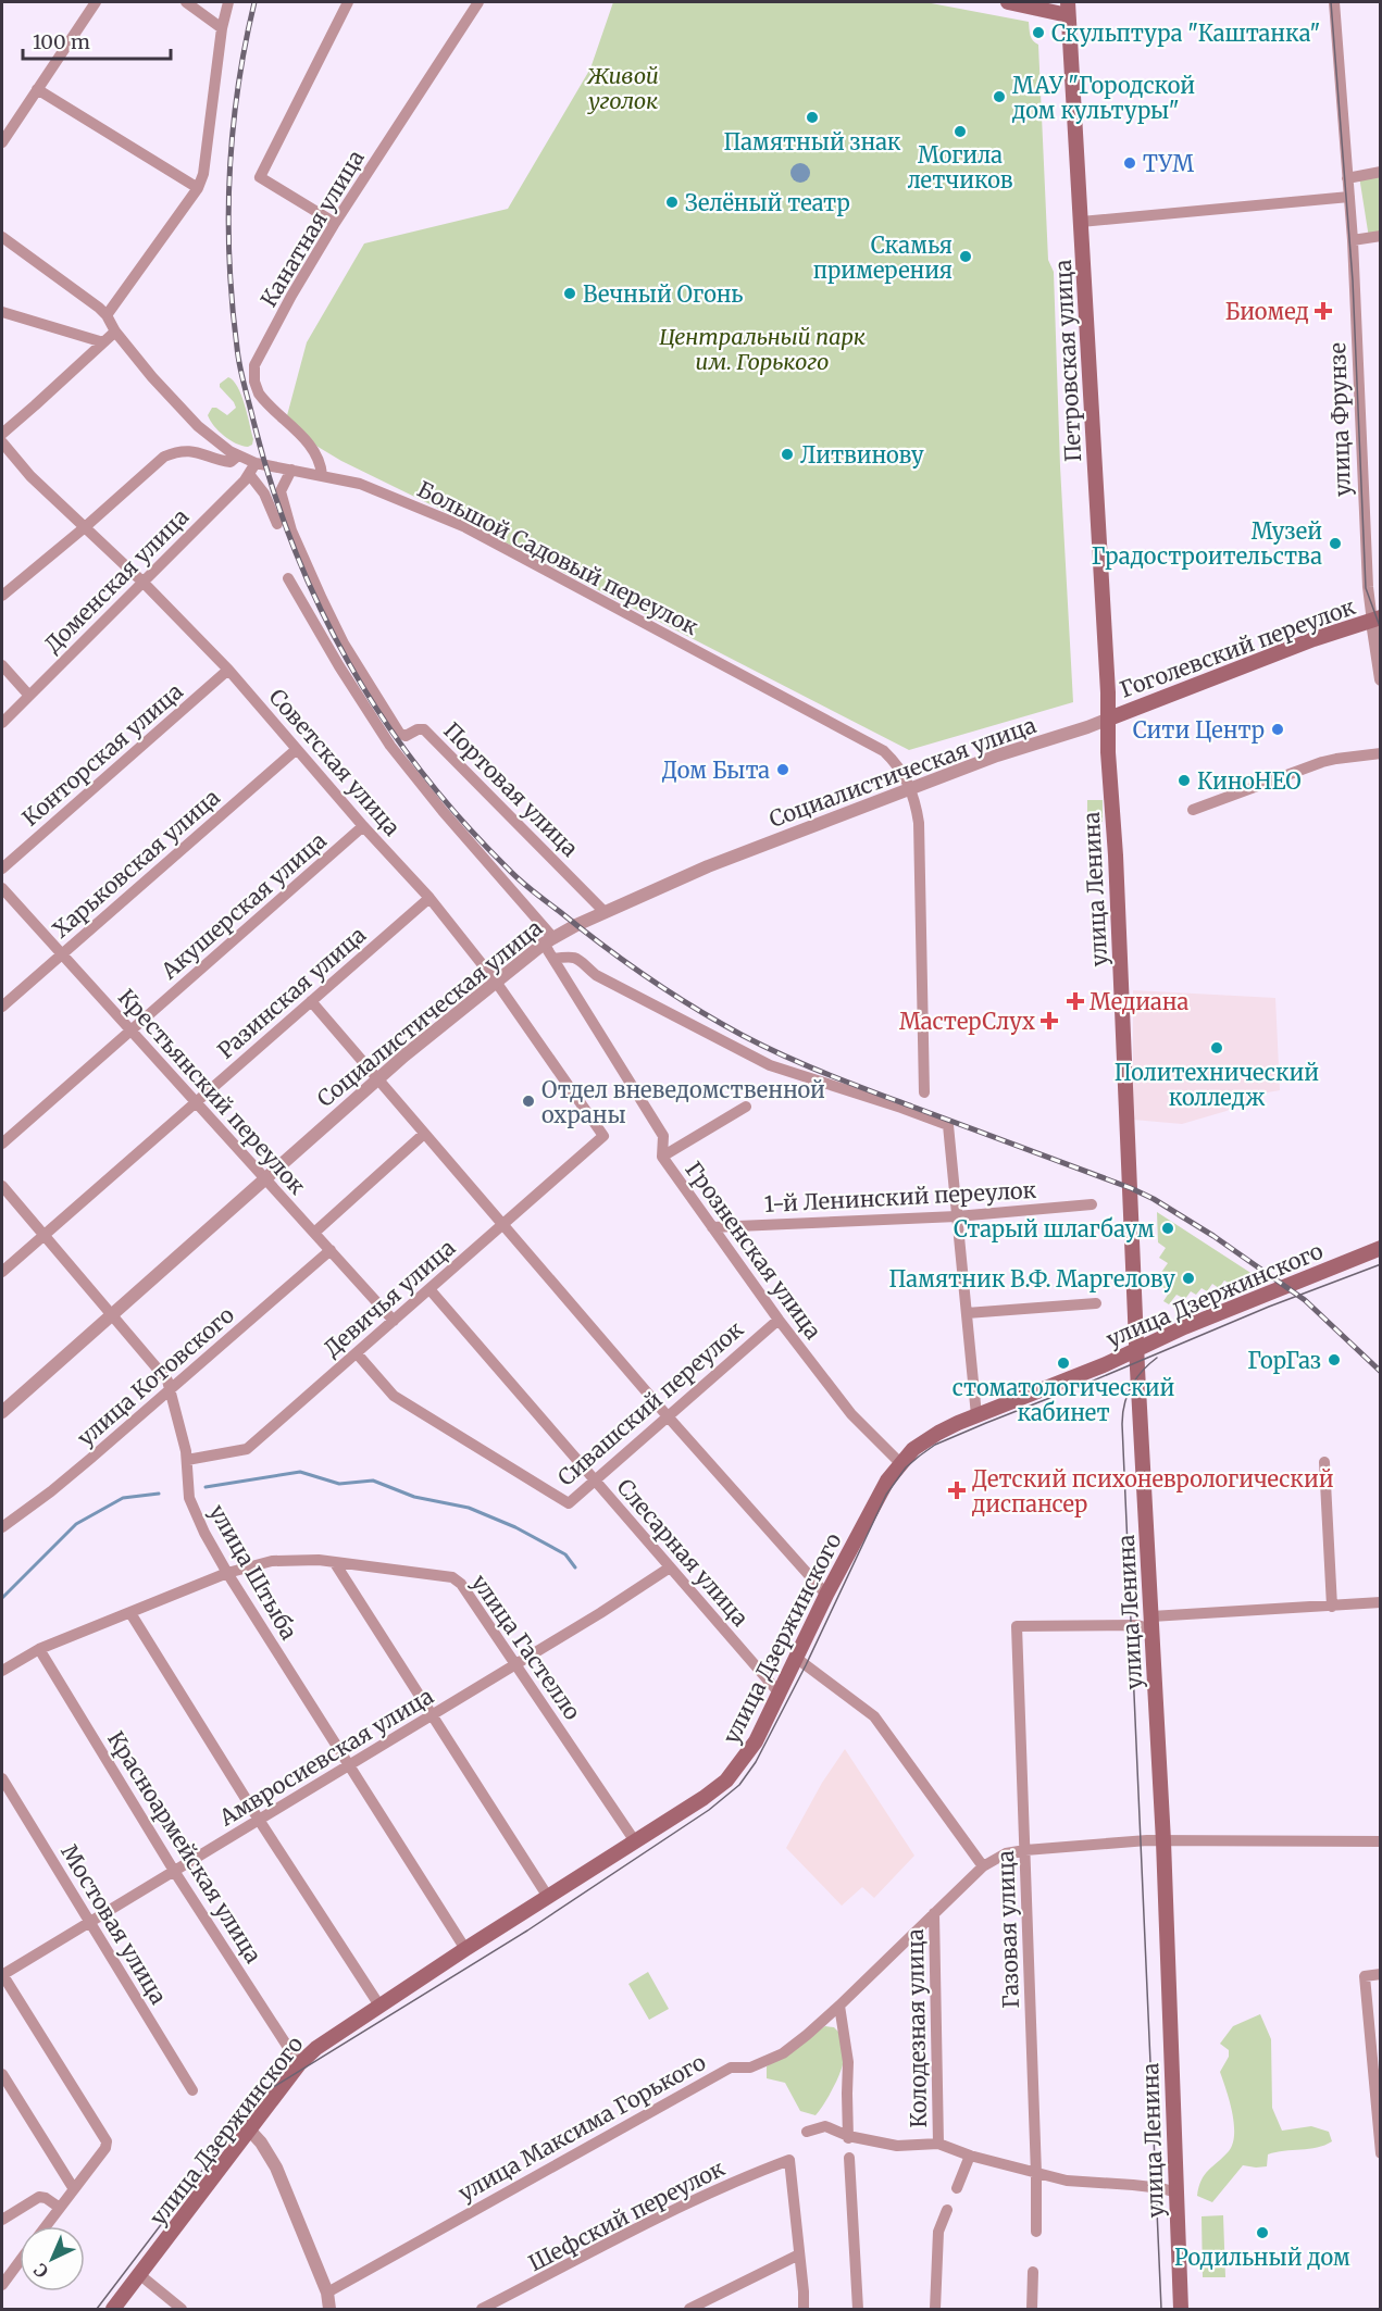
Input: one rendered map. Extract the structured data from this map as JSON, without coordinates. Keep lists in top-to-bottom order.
{
  "streets": {
    "main road": [
      "Петровская улица",
      "Гоголевский переулок",
      "улица Ленина",
      "улица Дзержинского"
    ],
    "street": [
      "Канатная улица",
      "улица Фрунзе",
      "Большой Садовый переулок",
      "Доменская улица",
      "Конторская улица",
      "Советская улица",
      "Социалистическая улица",
      "Портовая улица",
      "Харьковская улица",
      "Акушерская улица",
      "Разинская улица",
      "Крестьянский переулок",
      "1-й Ленинский переулок",
      "Грозненская улица",
      "Девичья улица",
      "улица Котовского",
      "Сивашский переулок",
      "Слесарная улица",
      "улица Штыба",
      "улица Гастелло",
      "Амвросиевская улица",
      "Красноармейская улица",
      "Мостовая улица",
      "Газовая улица",
      "Колодезная улица",
      "улица Максима Горького",
      "Шефский переулок"
    ]
  },
  "crossings": [
    ["Канатная улица", "Большой Садовый переулок"],
    ["Петровская улица", "Гоголевский переулок"],
    ["Петровская улица", "Социалистическая улица"],
    ["Петровская улица", "улица Ленина"],
    ["улица Фрунзе", "Гоголевский переулок"],
    ["Большой Садовый переулок", "Доменская улица"],
    ["Большой Садовый переулок", "Социалистическая улица"],
    ["Большой Садовый переулок", "Портовая улица"],
    ["Доменская улица", "Советская улица"],
    ["Гоголевский переулок", "Социалистическая улица"],
    ["Гоголевский переулок", "улица Ленина"],
    ["Конторская улица", "Советская улица"],
    ["Советская улица", "Социалистическая улица"],
    ["Советская улица", "Харьковская улица"],
    ["Советская улица", "Акушерская улица"],
    ["Советская улица", "Разинская улица"],
    ["Советская улица", "Девичья улица"],
    ["Социалистическая улица", "Портовая улица"],
    ["Социалистическая улица", "улица Ленина"],
    ["Социалистическая улица", "Крестьянский переулок"],
    ["Социалистическая улица", "Грозненская улица"],
    ["Социалистическая улица", "улица Штыба"],
    ["Харьковская улица", "Крестьянский переулок"],
    ["улица Ленина", "улица Дзержинского"],
    ["улица Ленина", "Газовая улица"],
    ["улица Ленина", "улица Максима Горького"],
    ["Акушерская улица", "Крестьянский переулок"],
    ["Разинская улица", "Крестьянский переулок"],
    ["Разинская улица", "улица Штыба"],
    ["Крестьянский переулок", "Девичья улица"],
    ["Крестьянский переулок", "улица Котовского"],
    ["1-й Ленинский переулок", "Грозненская улица"],
    ["Грозненская улица", "улица Дзержинского"],
    ["Грозненская улица", "Сивашский переулок"],
    ["улица Дзержинского", "Слесарная улица"],
    ["улица Дзержинского", "улица Штыба"],
    ["улица Дзержинского", "улица Гастелло"],
    ["улица Дзержинского", "Красноармейская улица"],
    ["Девичья улица", "Сивашский переулок"],
    ["Девичья улица", "Слесарная улица"],
    ["Девичья улица", "улица Штыба"],
    ["улица Котовского", "улица Штыба"],
    ["Сивашский переулок", "Слесарная улица"],
    ["Слесарная улица", "Амвросиевская улица"],
    ["улица Штыба", "улица Гастелло"],
    ["улица Штыба", "Амвросиевская улица"],
    ["улица Гастелло", "Амвросиевская улица"],
    ["улица Гастелло", "Красноармейская улица"],
    ["Амвросиевская улица", "Красноармейская улица"],
    ["Амвросиевская улица", "Мостовая улица"],
    ["Газовая улица", "улица Максима Горького"],
    ["Колодезная улица", "улица Максима Горького"]
  ],
  "parks": ["Живой уголок", "Центральный парк им. Горького"],
  "places": {
    "other": [
      "Скульптура \"Каштанка\"",
      "МАУ \"Городской дом культуры\"",
      "Памятный знак",
      "Могила летчиков",
      "ТУМ",
      "Зелёный театр",
      "Скамья примерения",
      "Вечный Огонь",
      "Литвинову",
      "Музей Градостроительства",
      "Сити Центр",
      "Дом Быта",
      "КиноНЕО",
      "Политехнический колледж",
      "Отдел вневедомственной охраны",
      "Старый шлагбаум",
      "Памятник В.Ф. Маргелову",
      "ГорГаз",
      "стоматологический кабинет",
      "Родильный дом"
    ],
    "health": [
      "Биомед",
      "Медиана",
      "МастерСлух",
      "Детский психоневрологический диспансер"
    ]
  },
  "scale_bar": "100 m",
  "north": "bottom left"
}
